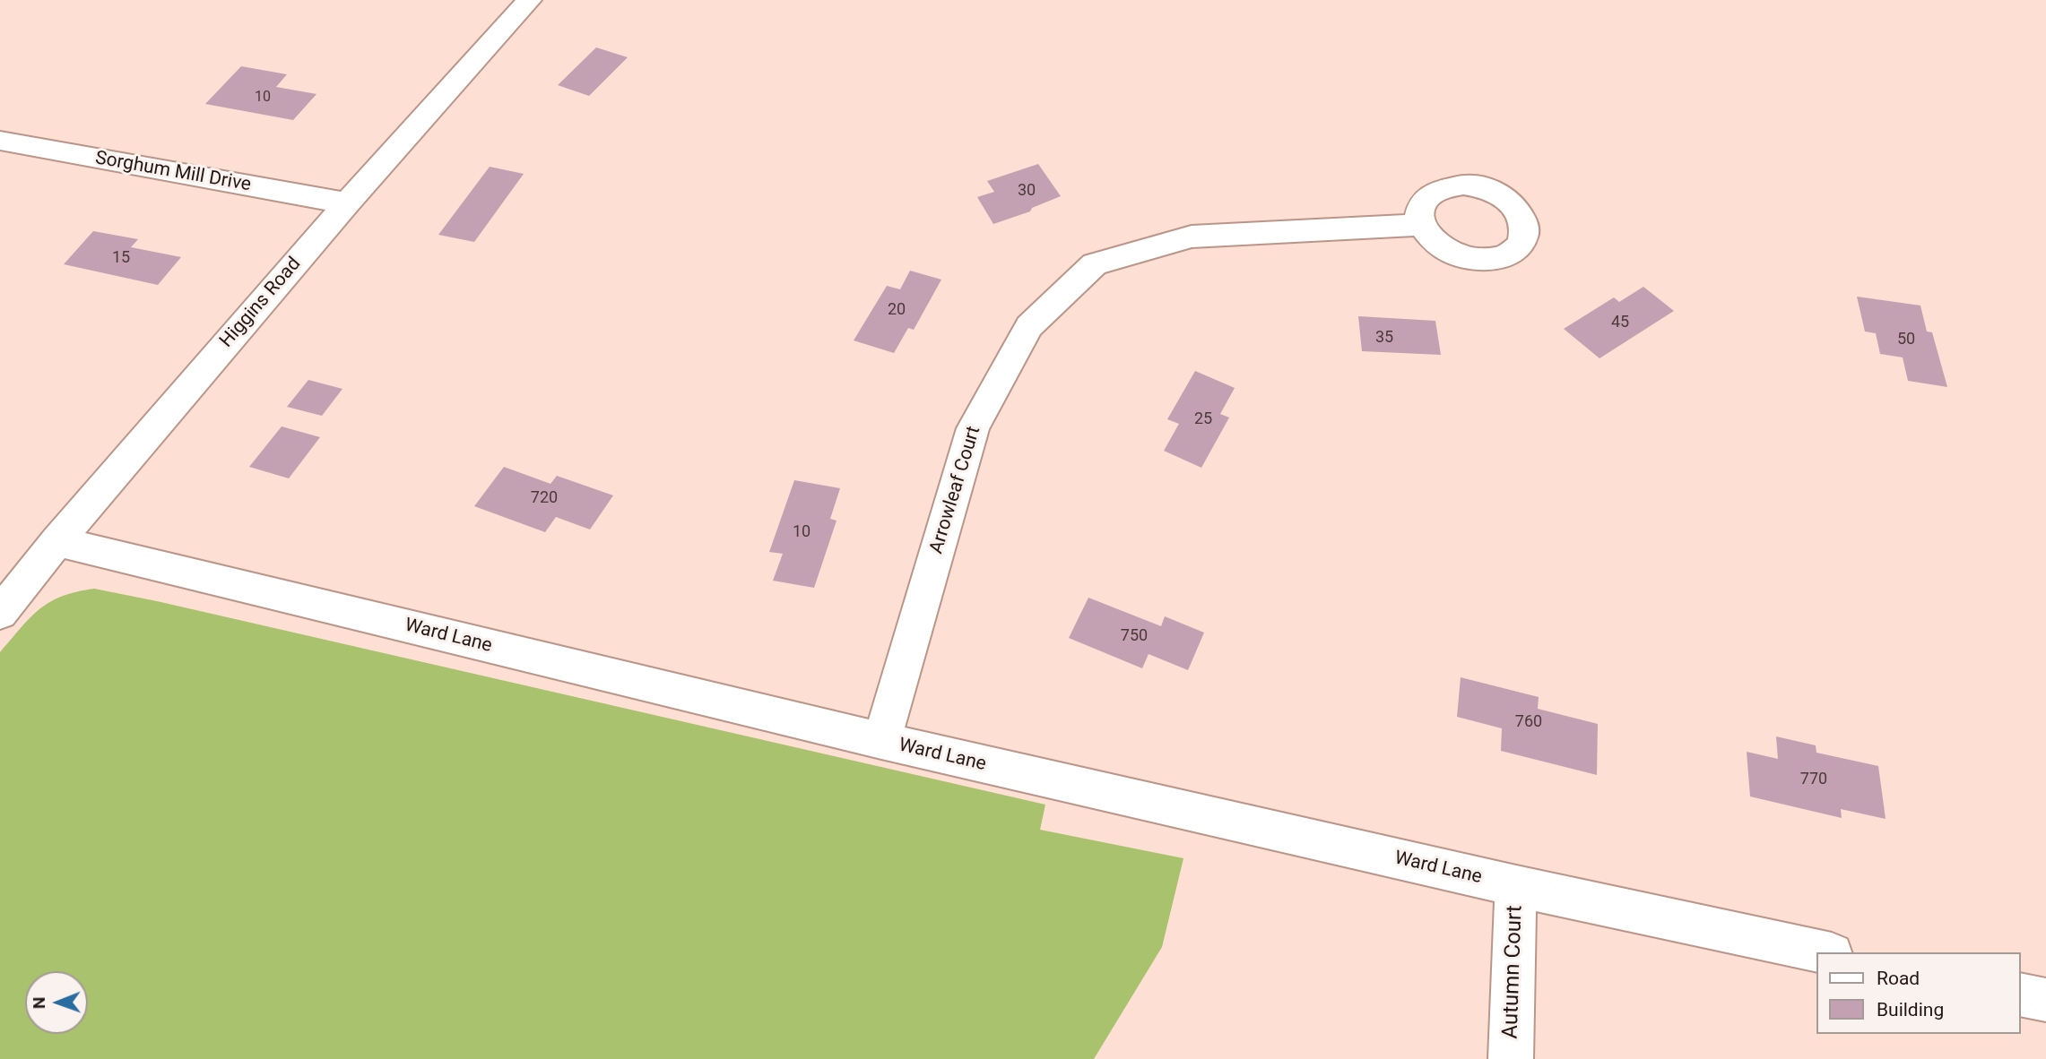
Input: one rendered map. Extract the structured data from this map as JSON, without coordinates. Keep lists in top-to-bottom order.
{
  "streets": {
    "street": [
      "Sorghum Mill Drive",
      "Higgins Road",
      "Arrowleaf Court",
      "Ward Lane",
      "Autumn Court"
    ]
  },
  "crossings": [
    ["Sorghum Mill Drive", "Higgins Road"],
    ["Higgins Road", "Ward Lane"],
    ["Arrowleaf Court", "Ward Lane"],
    ["Ward Lane", "Autumn Court"]
  ],
  "house_numbers": [
    "10",
    "30",
    "15",
    "20",
    "45",
    "35",
    "50",
    "25",
    "720",
    "10",
    "750",
    "760",
    "770"
  ],
  "legend": ["Road", "Building"],
  "north": "left"
}
